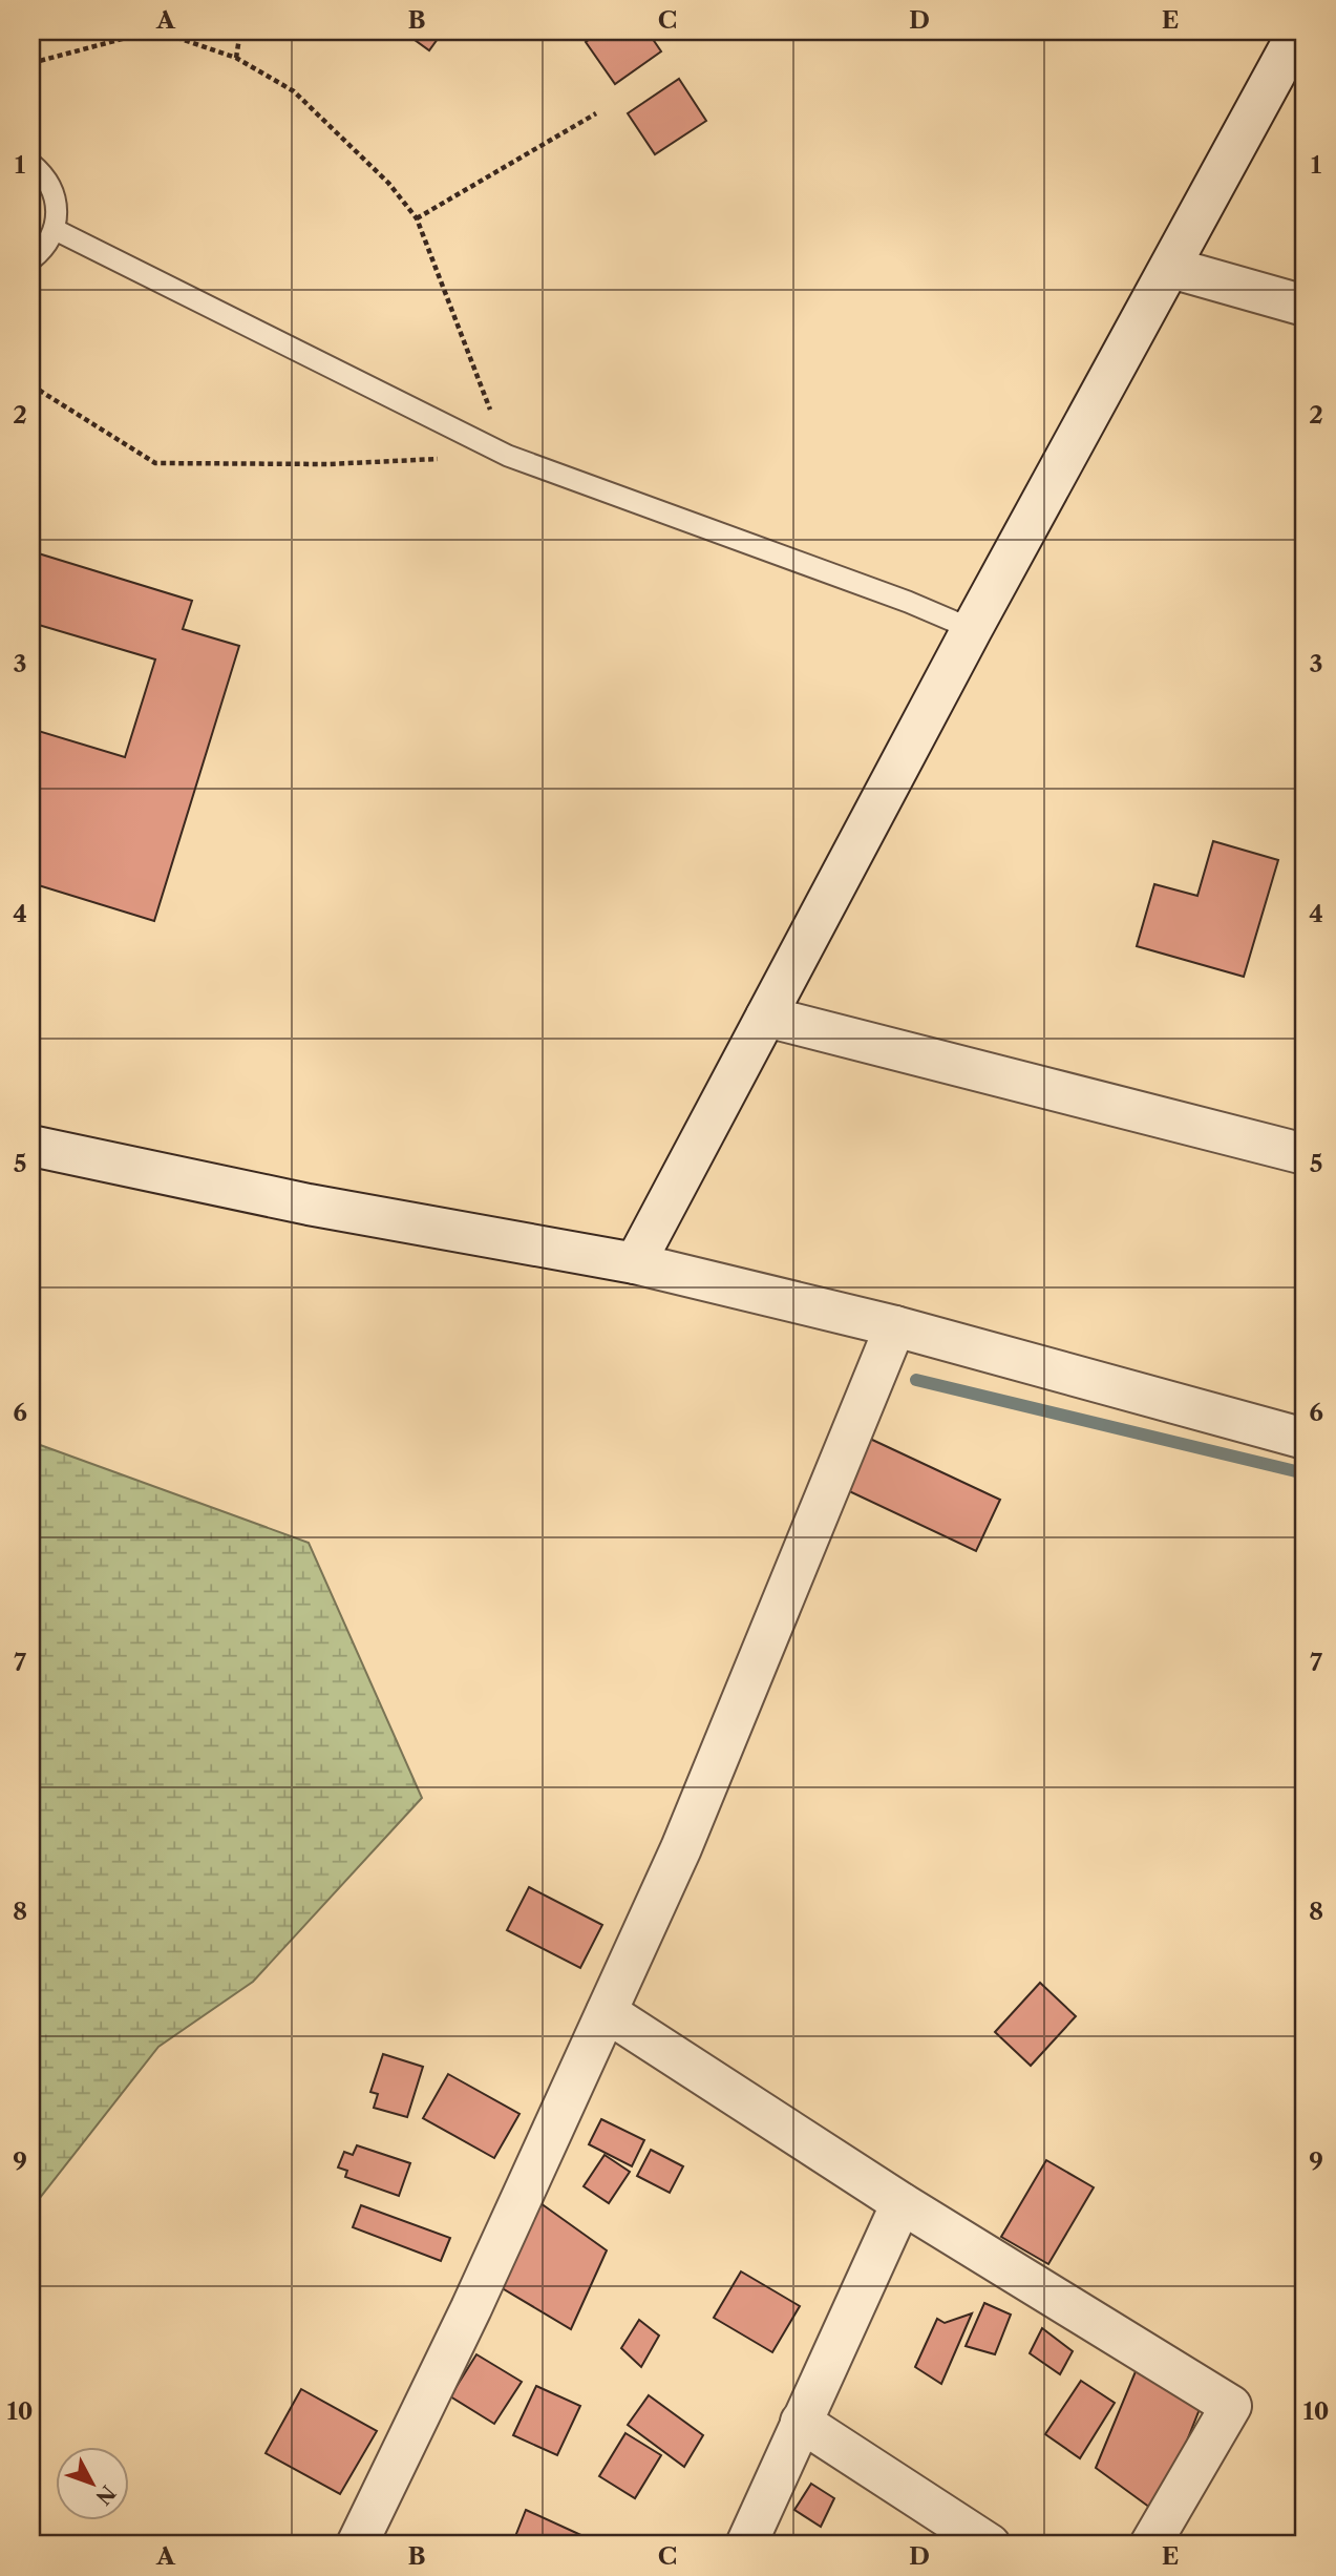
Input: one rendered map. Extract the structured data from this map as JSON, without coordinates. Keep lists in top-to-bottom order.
{
  "north": "bottom right",
  "grid": {
    "columns": [
      "A",
      "B",
      "C",
      "D",
      "E"
    ],
    "rows": [
      "1",
      "2",
      "3",
      "4",
      "5",
      "6",
      "7",
      "8",
      "9",
      "10"
    ]
  }
}
